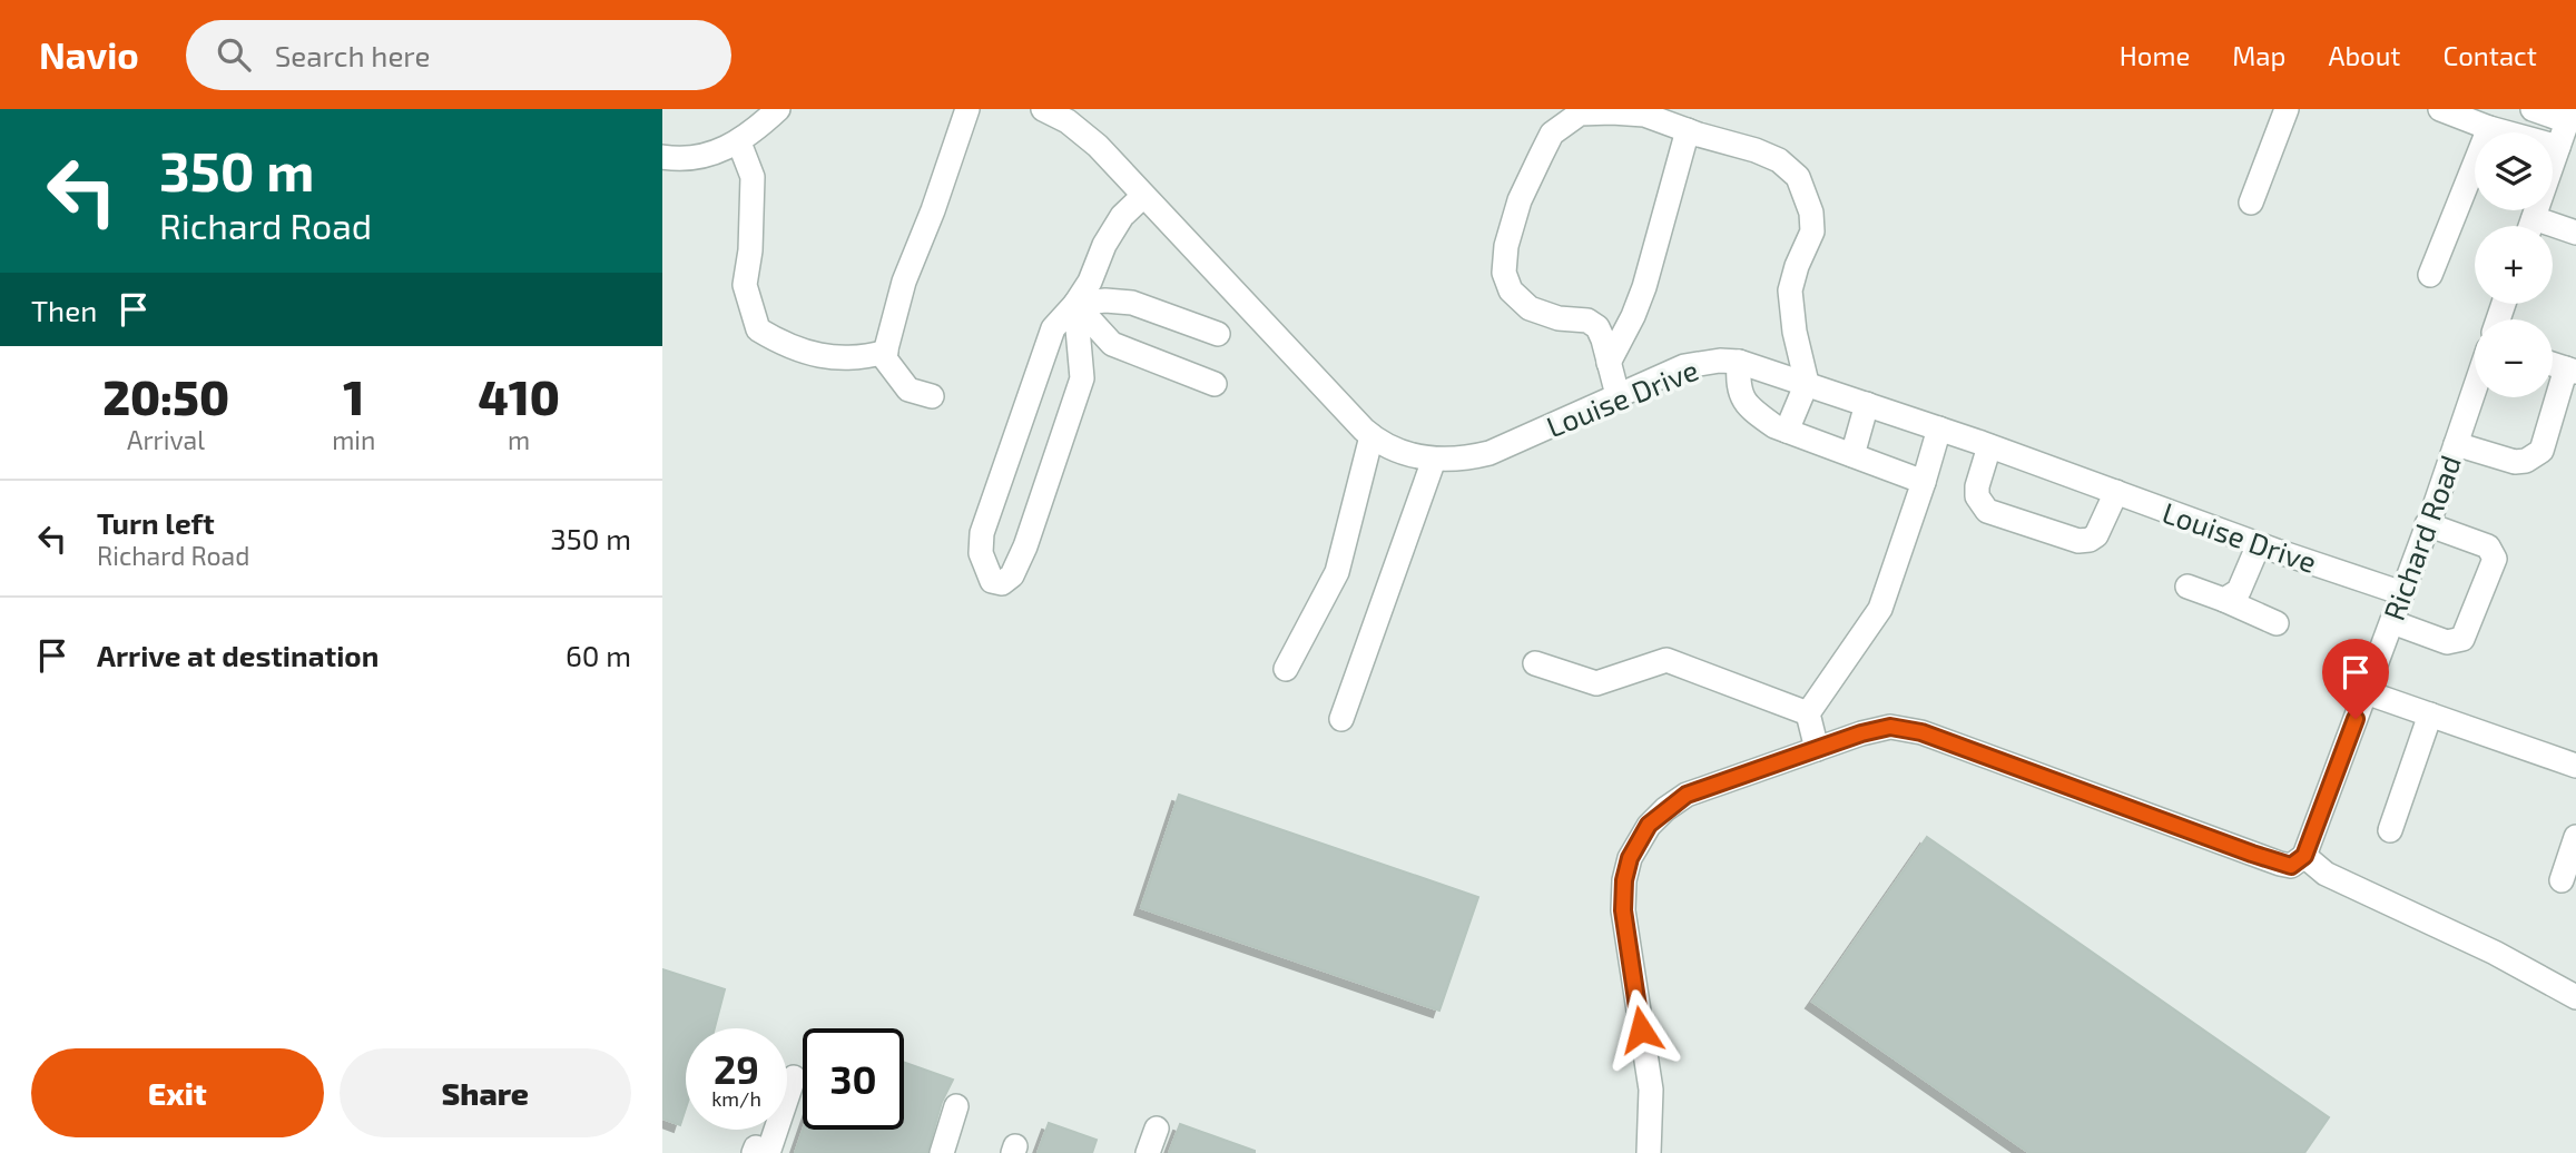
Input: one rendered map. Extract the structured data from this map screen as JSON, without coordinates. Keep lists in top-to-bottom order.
{
  "streets": {
    "street": ["Louise Drive", "Richard Road"]
  },
  "crossings": [
    ["Louise Drive", "Richard Road"]
  ],
  "page": {
    "header": "Navio",
    "search": "Search here",
    "nav": [
      "Home",
      "Map",
      "About",
      "Contact"
    ],
    "turn": ["350 m", "Richard Road"],
    "map_buttons": ["+", "−"],
    "then": "Then",
    "eta": [
      "20:50",
      "Arrival",
      "1",
      "min",
      "410",
      "m"
    ],
    "list": [
      {
        "name": "Turn left",
        "note": "Richard Road",
        "value": "350 m"
      },
      {
        "name": "Arrive at destination",
        "value": "60 m"
      }
    ],
    "speed": "29 km/h",
    "limit": "30",
    "buttons": ["Exit", "Share"]
  }
}
